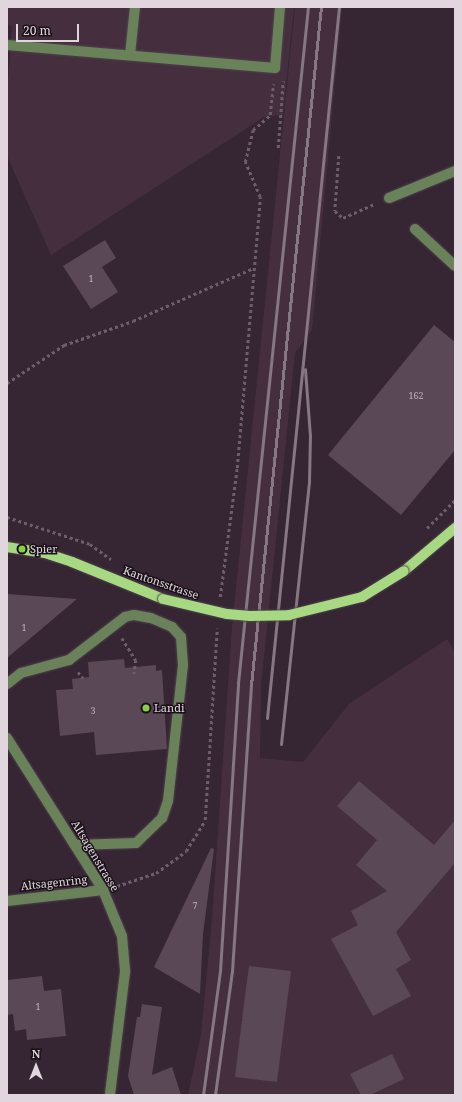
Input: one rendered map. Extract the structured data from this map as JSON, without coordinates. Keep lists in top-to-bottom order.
{
  "streets": {
    "main road": ["Kantonsstrasse"],
    "street": ["Altsagenstrasse", "Altsagenring"]
  },
  "crossings": [
    ["Altsagenstrasse", "Altsagenring"]
  ],
  "places": ["Spier", "Landi"],
  "house_numbers": [
    "1",
    "162",
    "1",
    "3",
    "7",
    "1"
  ],
  "scale_bar": "20 m",
  "north": "top"
}
